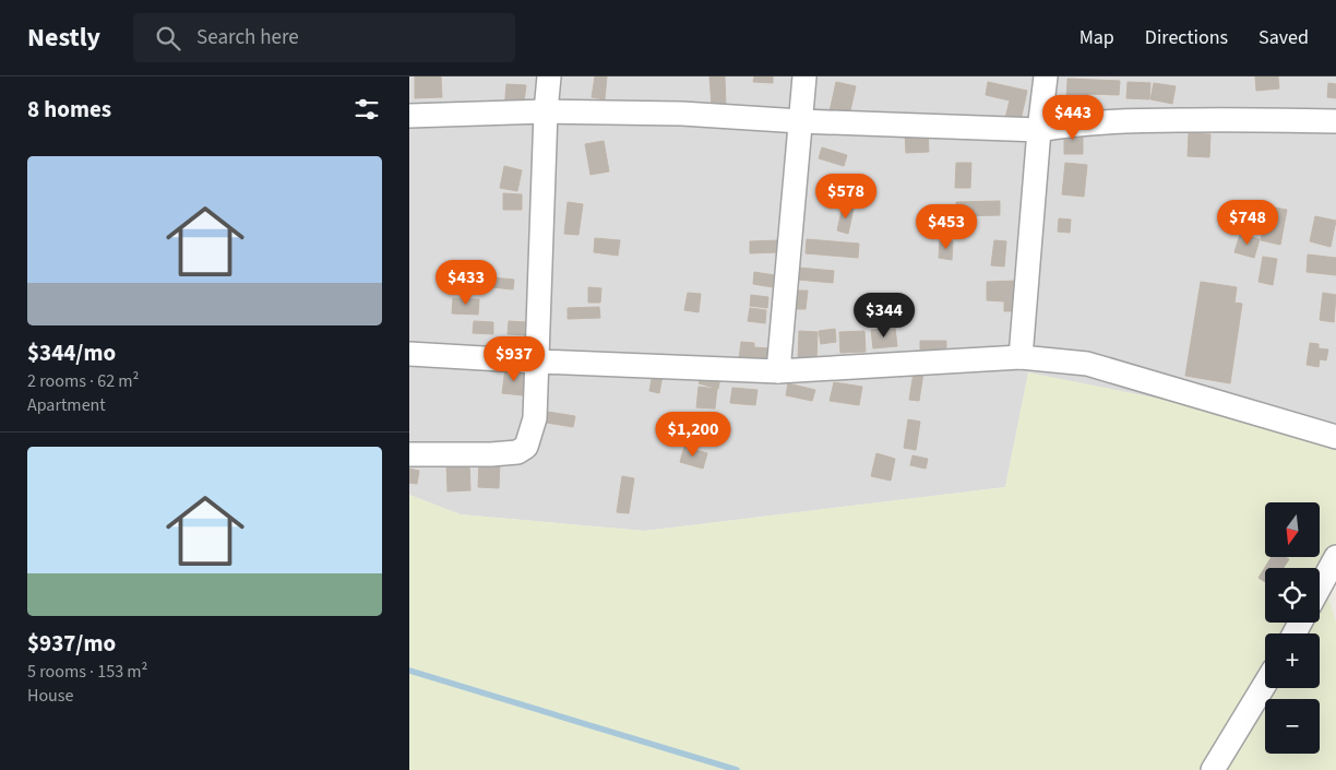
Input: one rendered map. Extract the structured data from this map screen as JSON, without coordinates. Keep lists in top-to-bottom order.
{
  "north": "bottom",
  "page": {
    "header": "Nestly",
    "search": "Search here",
    "nav": ["Map", "Directions", "Saved"],
    "heading": "8 homes",
    "price": [
      "$443",
      "$578",
      "$748",
      "$453",
      "$433",
      "$344",
      "$937",
      "$1,200"
    ],
    "list": [
      {
        "name": "$344/mo",
        "note": "2 rooms · 62 m² · Apartment"
      },
      {
        "name": "$937/mo",
        "note": "5 rooms · 153 m² · House"
      }
    ],
    "map_buttons": ["+", "−"]
  }
}
